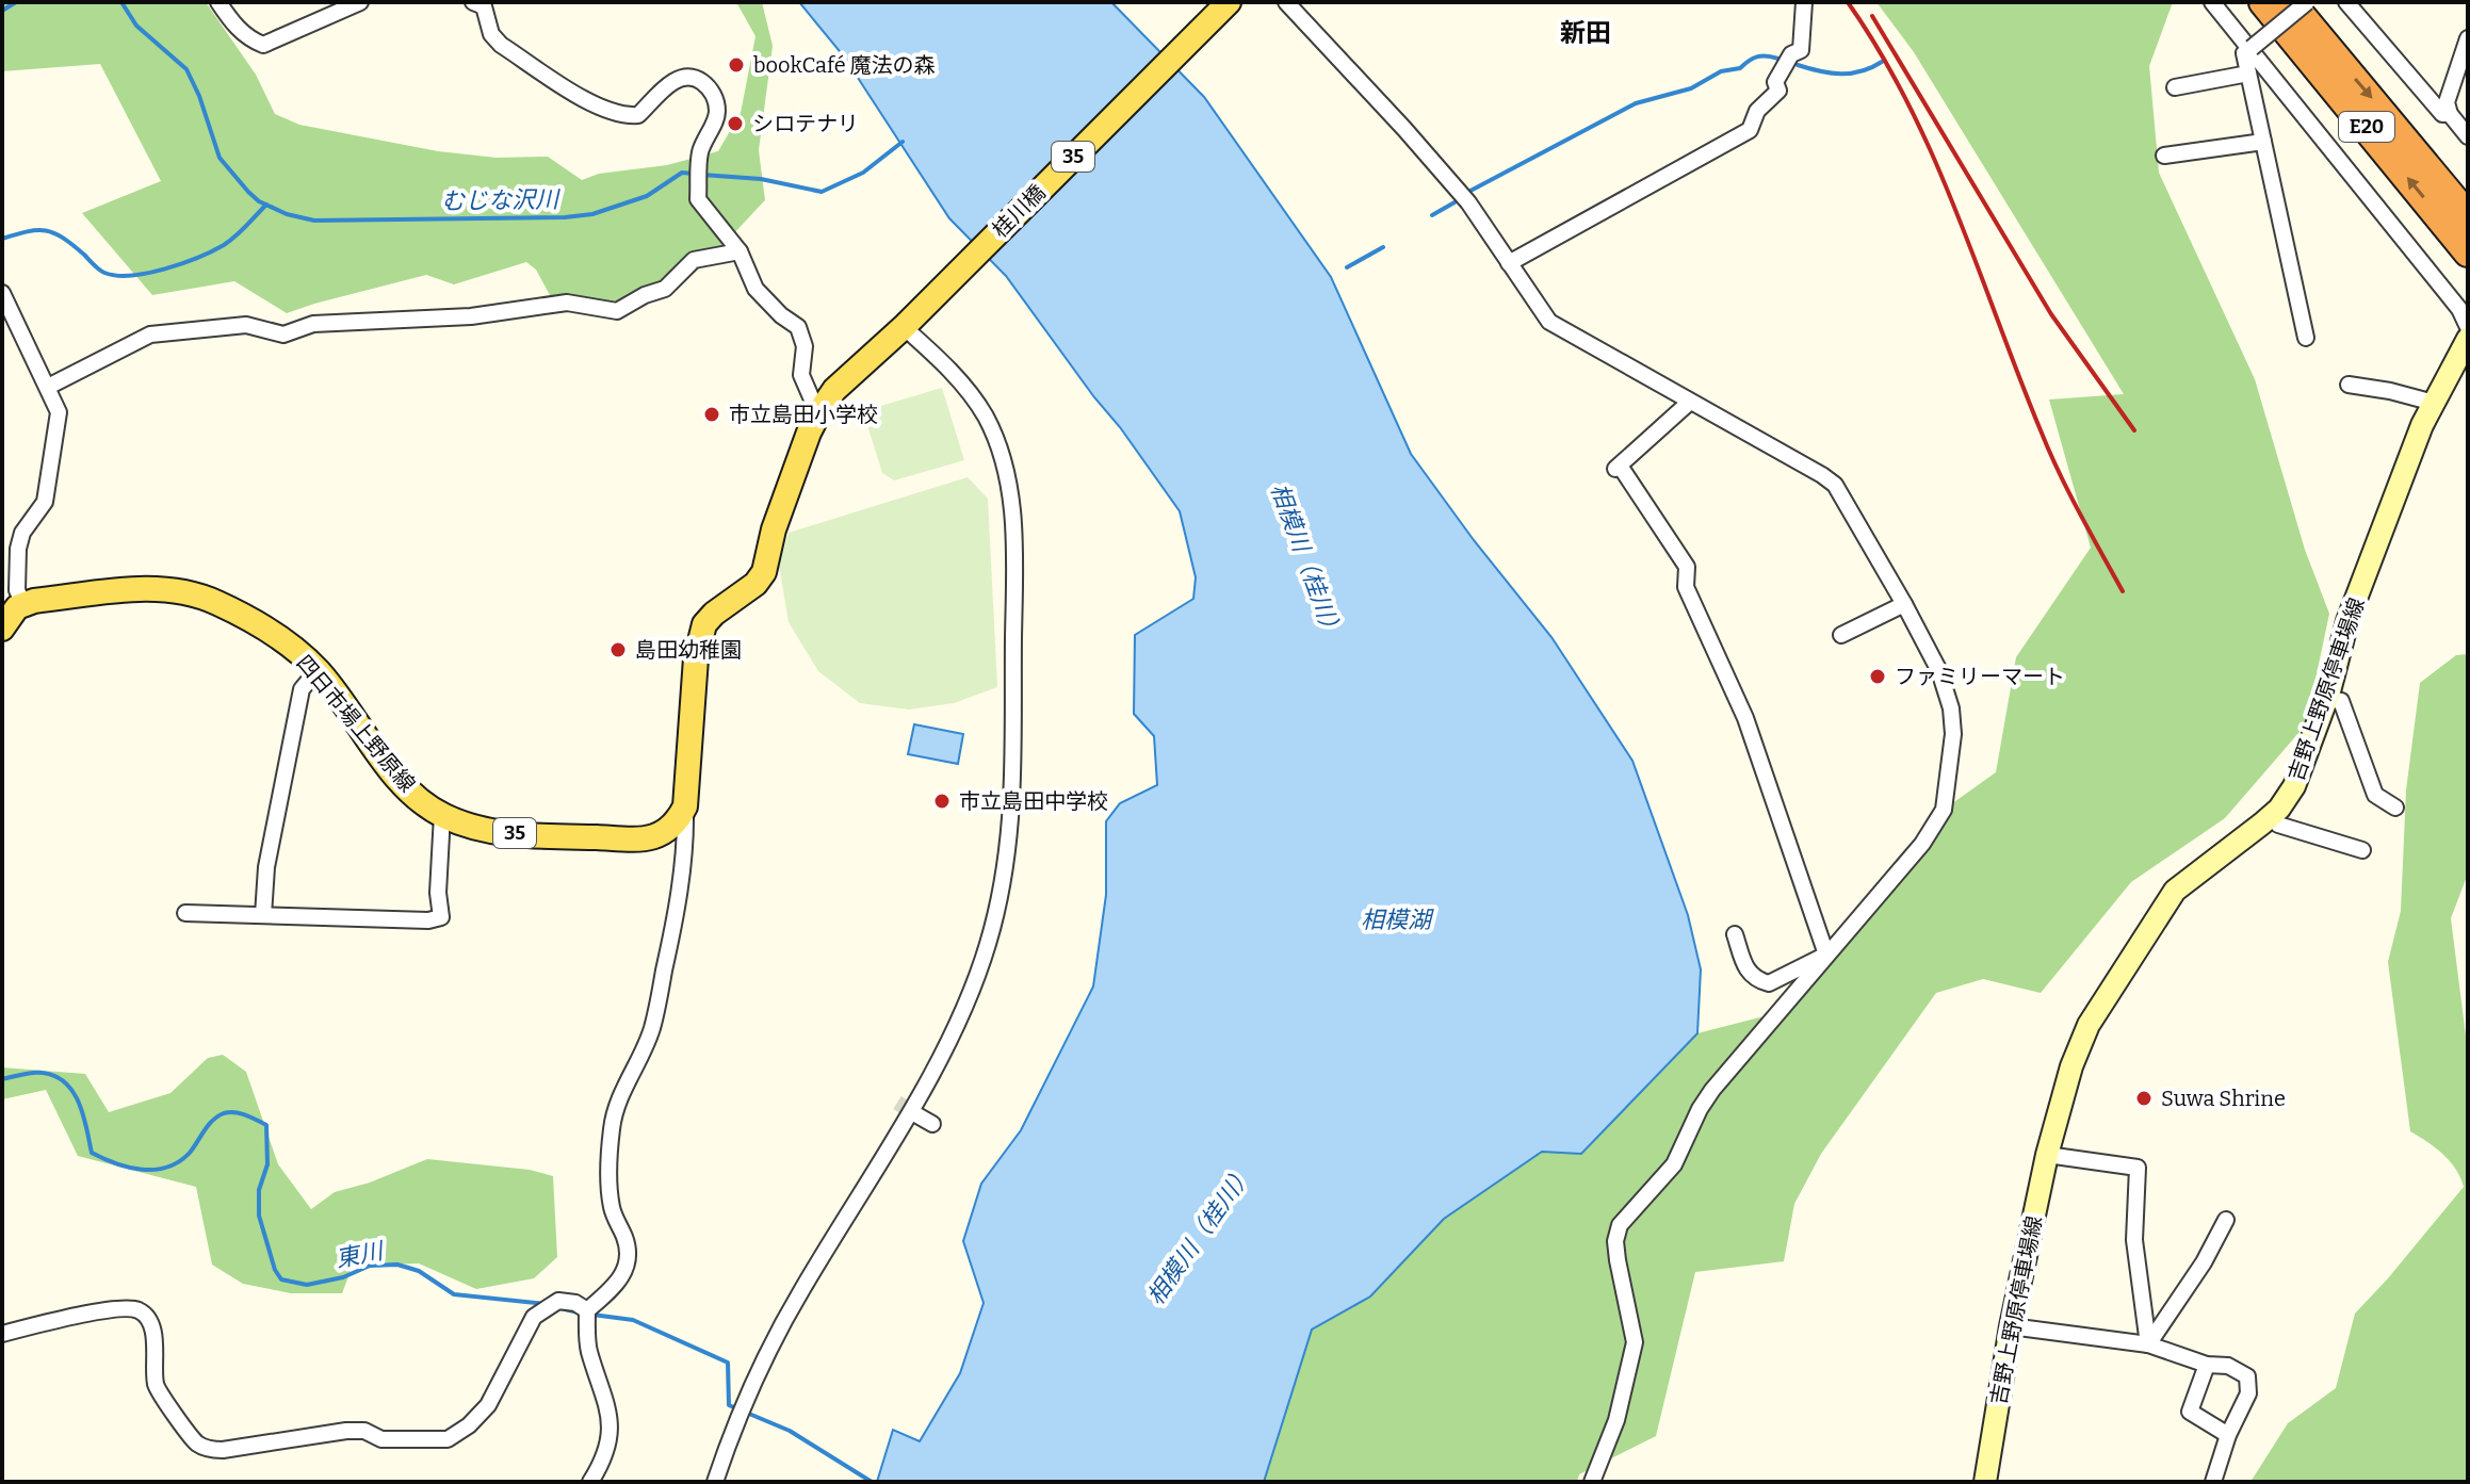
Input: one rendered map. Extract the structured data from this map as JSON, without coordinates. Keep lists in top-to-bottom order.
{
  "streets": {
    "highway": ["E20"],
    "main road": [
      "35",
      "桂川橋",
      "吉野上野原停車場線",
      "四日市場上野原線"
    ]
  },
  "crossings": [
    ["35", "桂川橋"],
    ["35", "四日市場上野原線"]
  ],
  "districts": ["新田"],
  "water": [
    "むじな沢川",
    "相模川（桂川）",
    "相模湖",
    "東川"
  ],
  "places": [
    "bookCafé 魔法の森",
    "シロテナリ",
    "市立島田小学校",
    "島田幼稚園",
    "ファミリーマート",
    "市立島田中学校",
    "Suwa Shrine"
  ]
}
